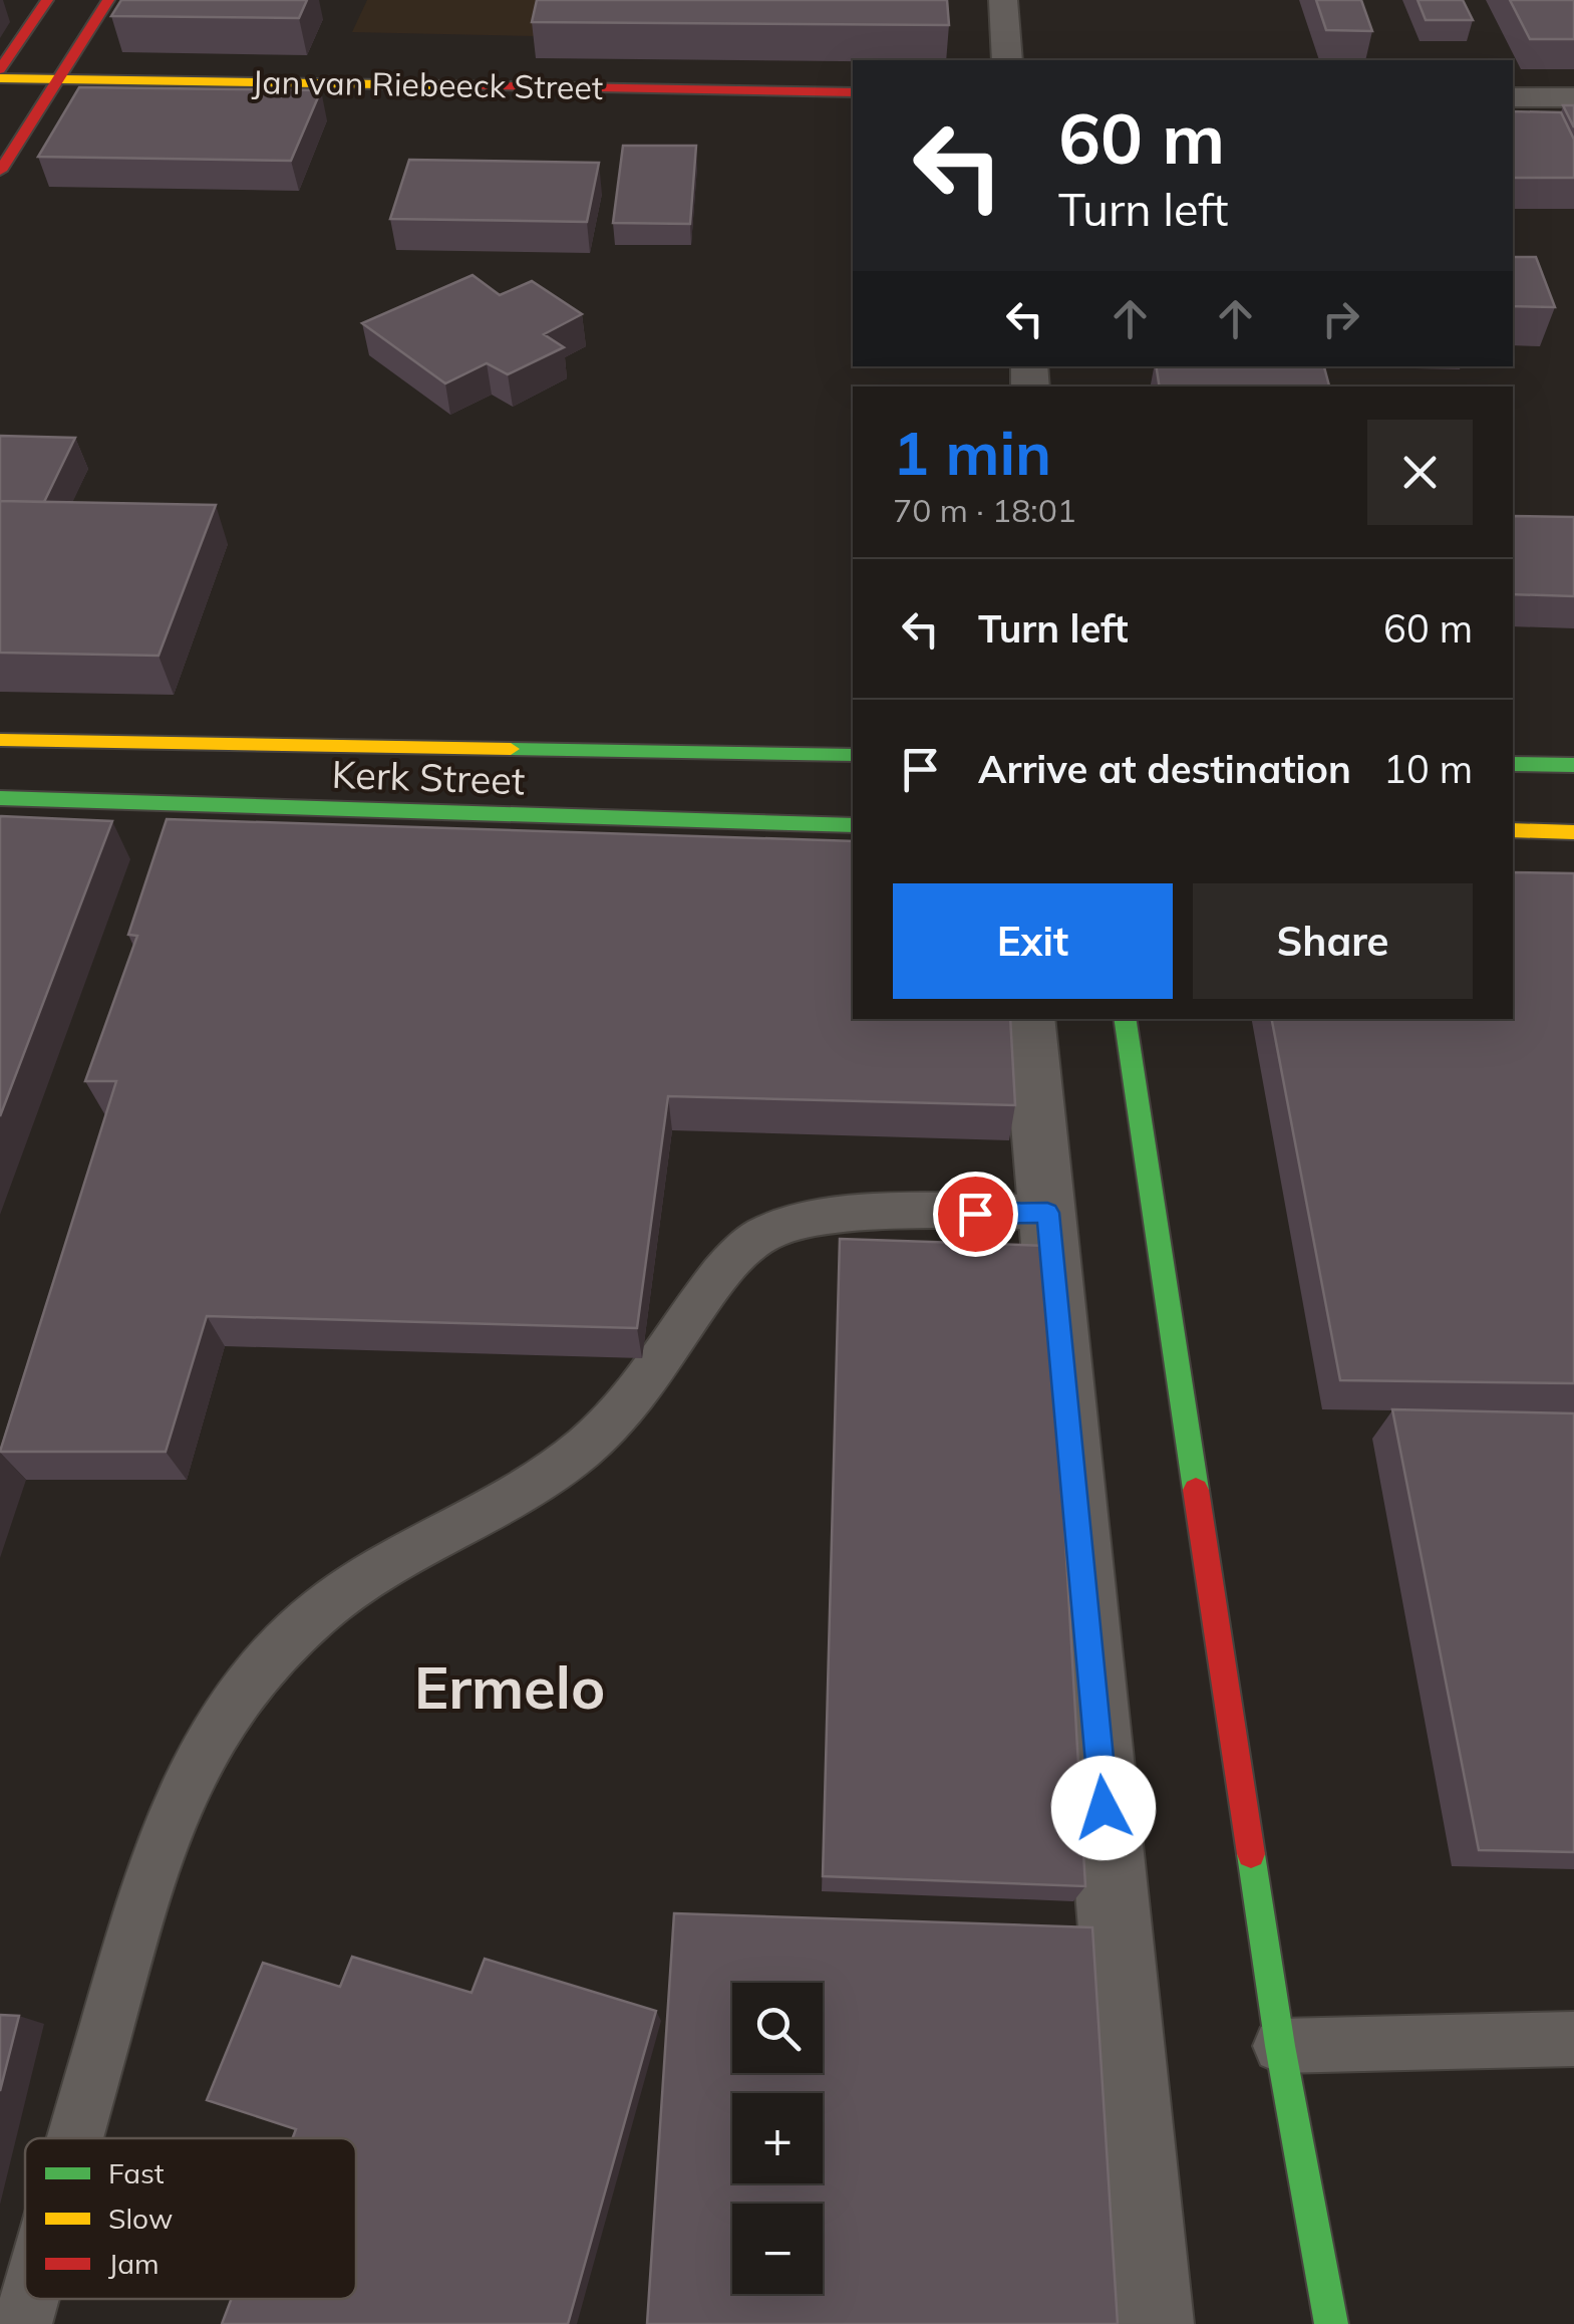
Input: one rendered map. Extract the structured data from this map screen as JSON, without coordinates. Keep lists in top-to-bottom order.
{
  "streets": {
    "main road": ["Jan van Riebeeck Street", "Kerk Street"]
  },
  "districts": ["Ermelo"],
  "legend": ["Fast", "Slow", "Jam"],
  "page": {
    "turn": ["60 m", "Turn left"],
    "heading": ["1 min", "70 m · 18:01"],
    "list": [
      {
        "name": "Turn left",
        "value": "60 m"
      },
      {
        "name": "Arrive at destination",
        "value": "10 m"
      }
    ],
    "buttons": ["Exit", "Share"],
    "map_buttons": ["+", "−"]
  }
}
